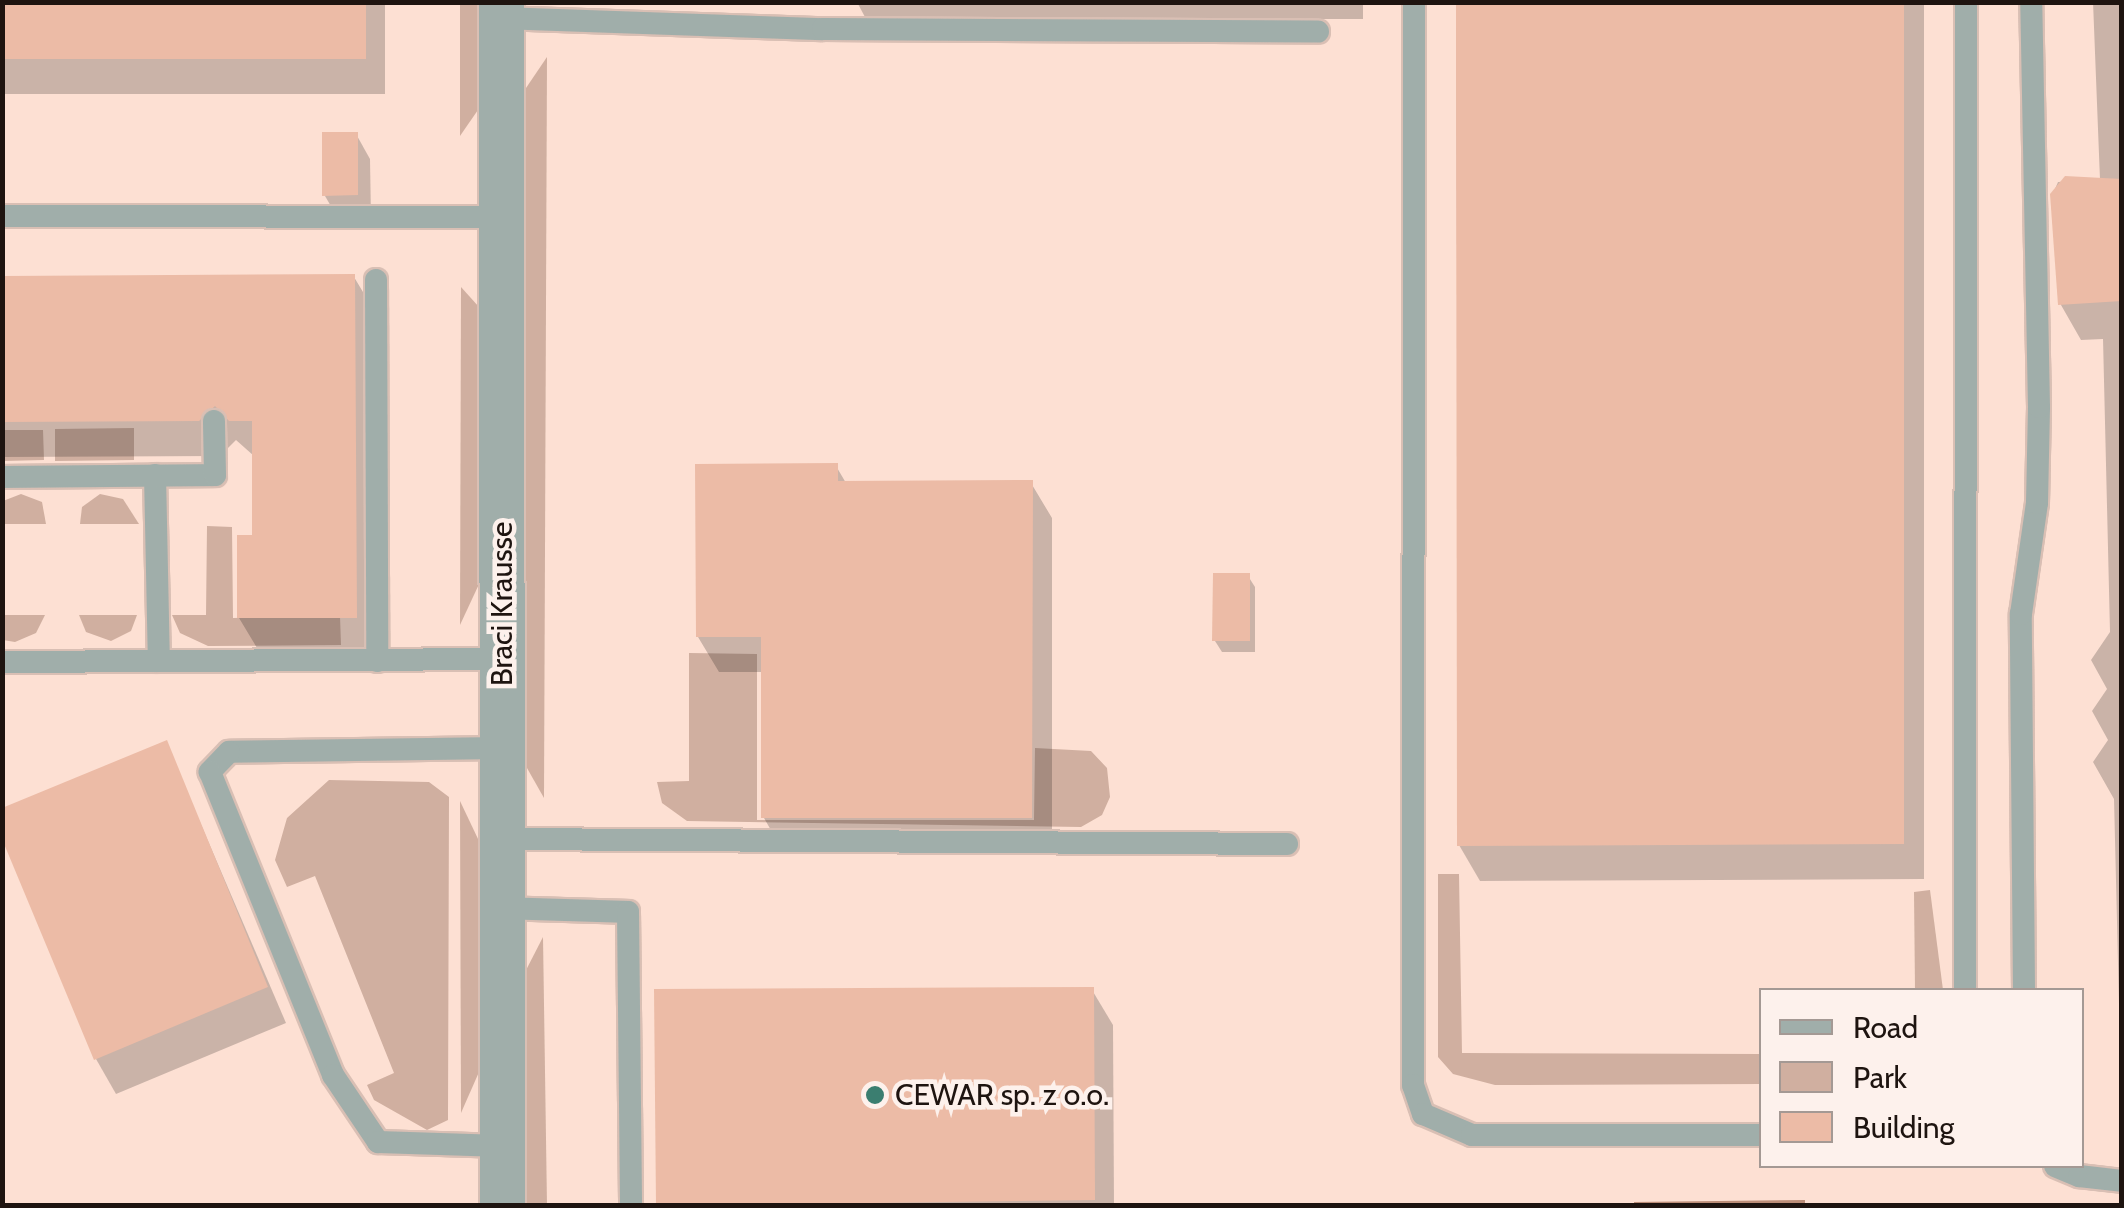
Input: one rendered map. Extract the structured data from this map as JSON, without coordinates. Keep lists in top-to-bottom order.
{
  "streets": {
    "street": ["Braci Krausse"]
  },
  "places": ["CEWAR sp. z o.o."],
  "legend": ["Road", "Park", "Building"]
}
